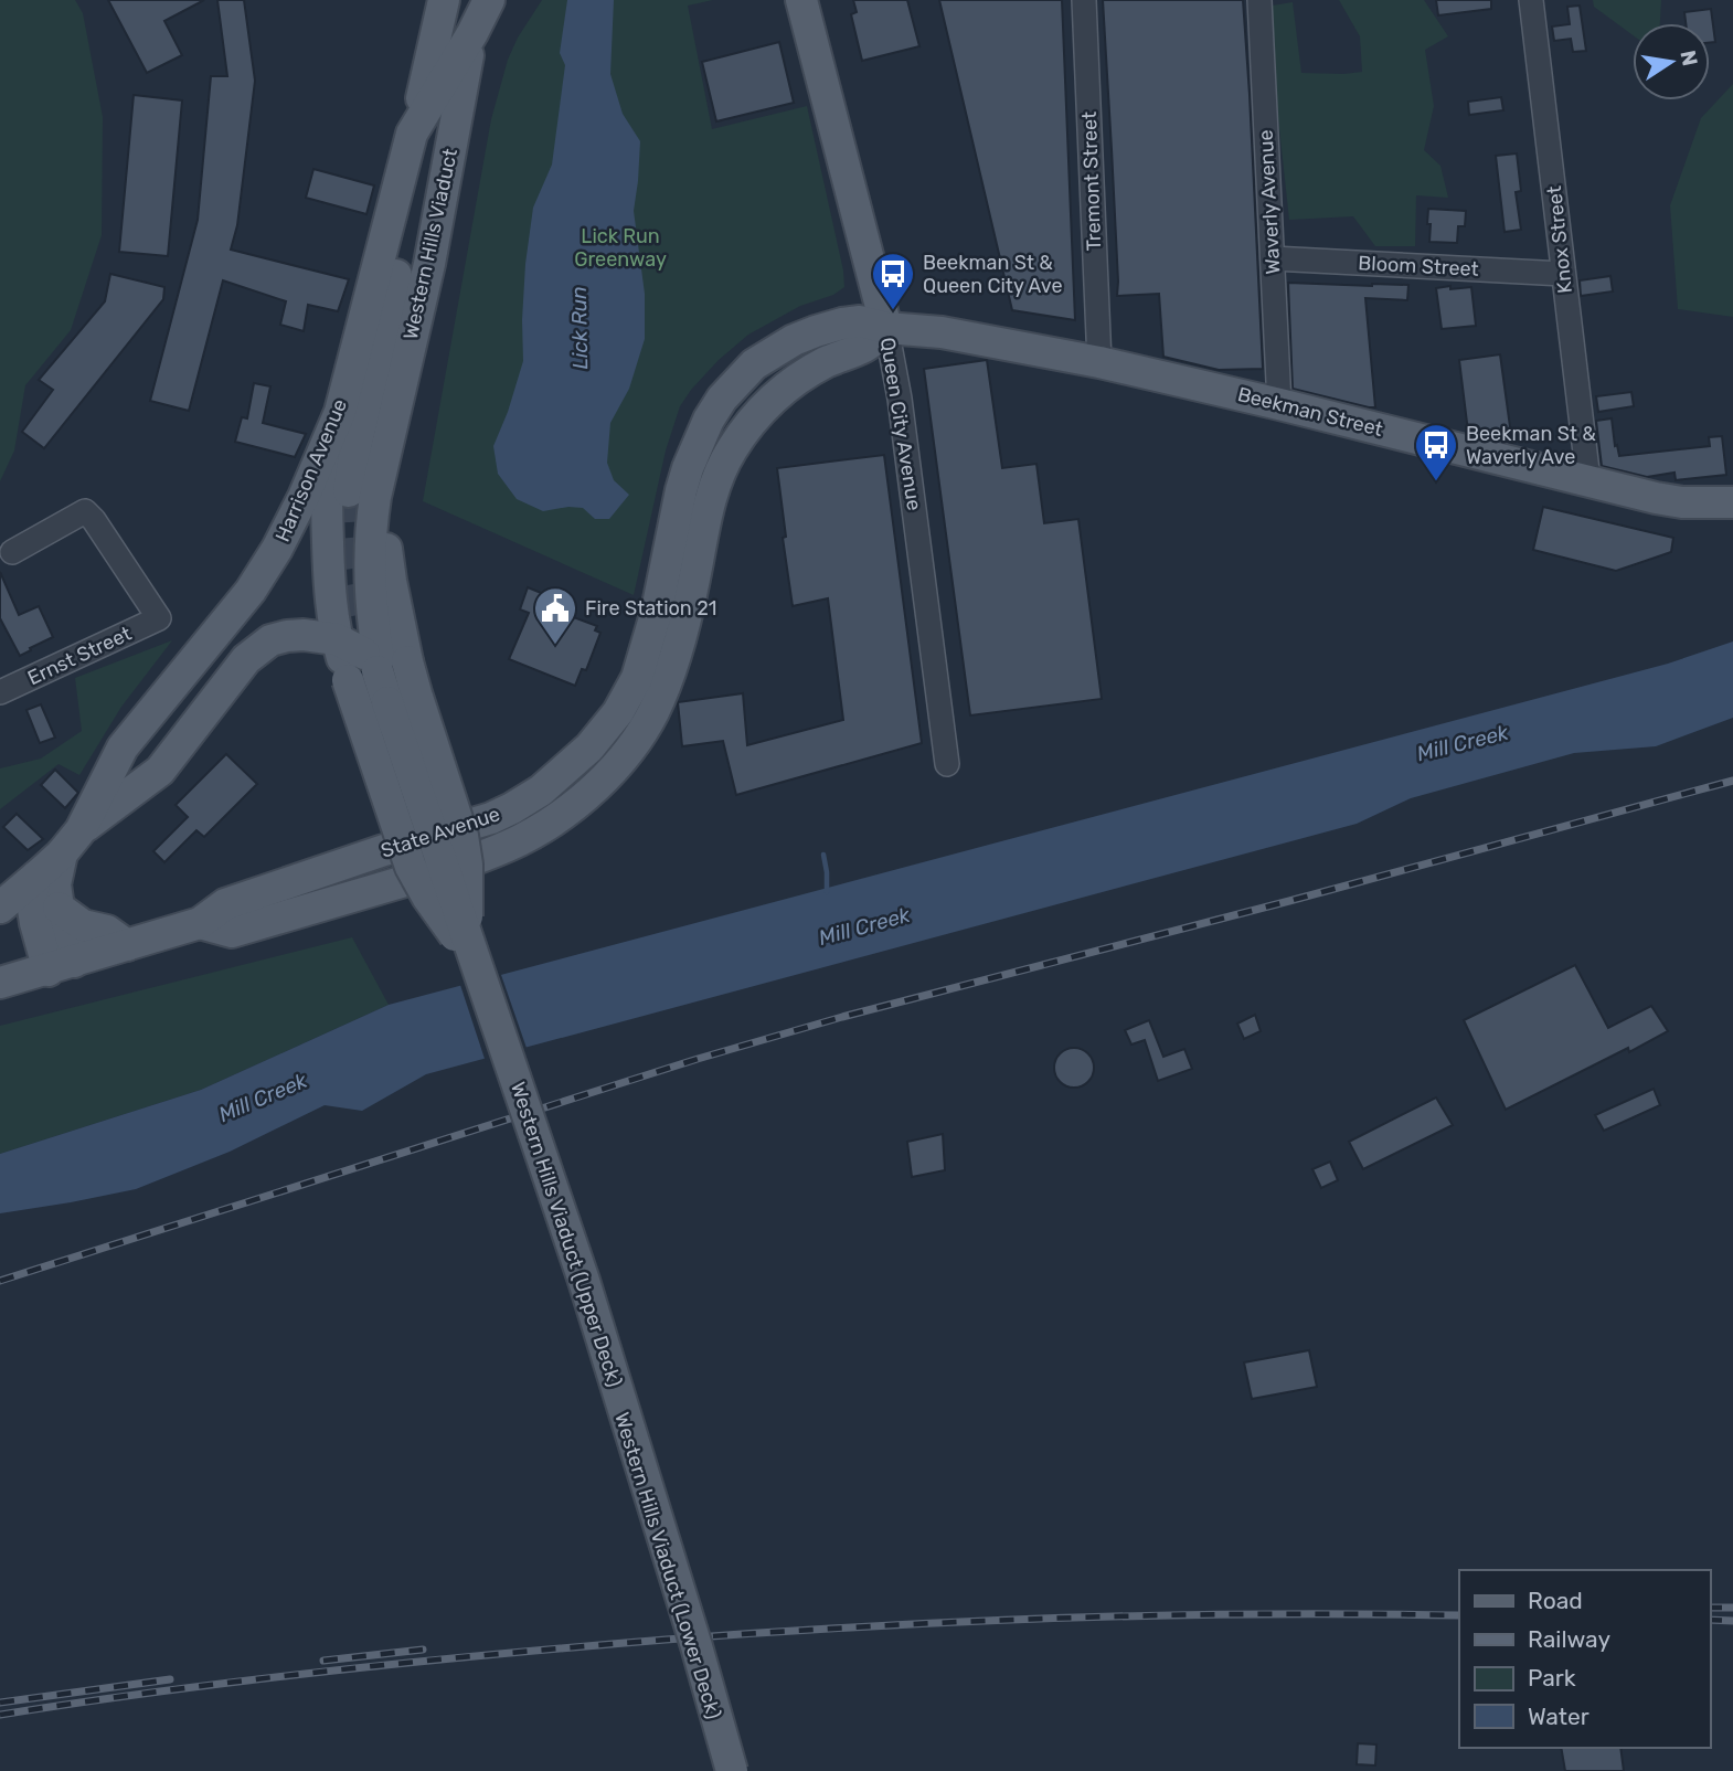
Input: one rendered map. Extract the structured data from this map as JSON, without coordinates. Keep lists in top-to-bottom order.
{
  "streets": {
    "main road": [
      "Western Hills Viaduct",
      "Beekman Street",
      "Queen City Avenue",
      "Harrison Avenue",
      "State Avenue",
      "Western Hills Viaduct (Upper Deck)",
      "Western Hills Viaduct (Lower Deck)"
    ],
    "street": [
      "Tremont Street",
      "Waverly Avenue",
      "Knox Street",
      "Bloom Street",
      "Ernst Street"
    ]
  },
  "crossings": [
    ["Tremont Street", "Beekman Street"],
    ["Waverly Avenue", "Bloom Street"],
    ["Waverly Avenue", "Beekman Street"],
    ["Knox Street", "Bloom Street"],
    ["Knox Street", "Beekman Street"],
    ["Western Hills Viaduct", "Harrison Avenue"],
    ["Western Hills Viaduct", "Western Hills Viaduct (Upper Deck)"],
    ["Beekman Street", "Queen City Avenue"],
    ["Beekman Street", "State Avenue"],
    ["Queen City Avenue", "State Avenue"],
    ["Harrison Avenue", "State Avenue"],
    ["Harrison Avenue", "Western Hills Viaduct (Lower Deck)"],
    ["Western Hills Viaduct (Upper Deck)", "Western Hills Viaduct (Lower Deck)"]
  ],
  "water": ["Lick Run", "Mill Creek"],
  "parks": ["Lick Run Greenway"],
  "places": {
    "bus stop": ["Beekman St & Queen City Ave", "Beekman St & Waverly Ave"],
    "public building": ["Fire Station 21"]
  },
  "legend": [
    "Road",
    "Railway",
    "Park",
    "Water"
  ],
  "north": "right"
}
